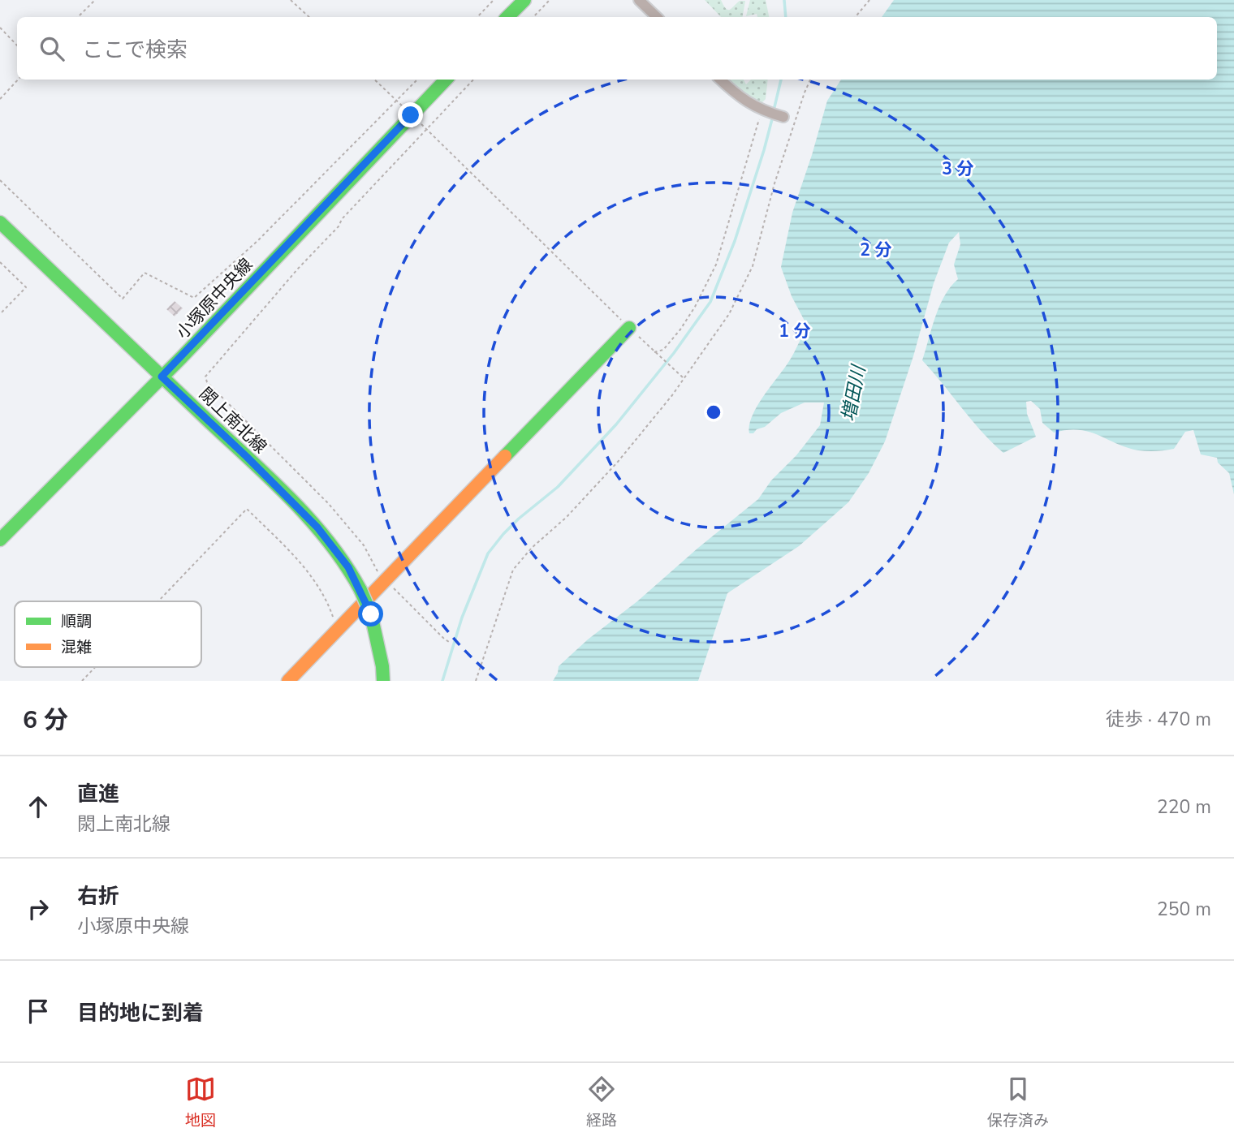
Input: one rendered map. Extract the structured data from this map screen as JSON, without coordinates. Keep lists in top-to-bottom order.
{
  "streets": {
    "street": ["小塚原中央線", "閖上南北線"]
  },
  "crossings": [
    ["小塚原中央線", "閖上南北線"]
  ],
  "water": ["増田川"],
  "legend": ["順調", "混雑"],
  "page": {
    "search": "ここで検索",
    "heading": ["6 分", "徒歩 · 470 m"],
    "list": [
      ["直進", "閖上南北線", "220 m"],
      ["右折", "小塚原中央線", "250 m"],
      "目的地に到着"
    ],
    "nav": ["地図", "経路", "保存済み"]
  },
  "rings": ["3 分", "2 分", "1 分"]
}
